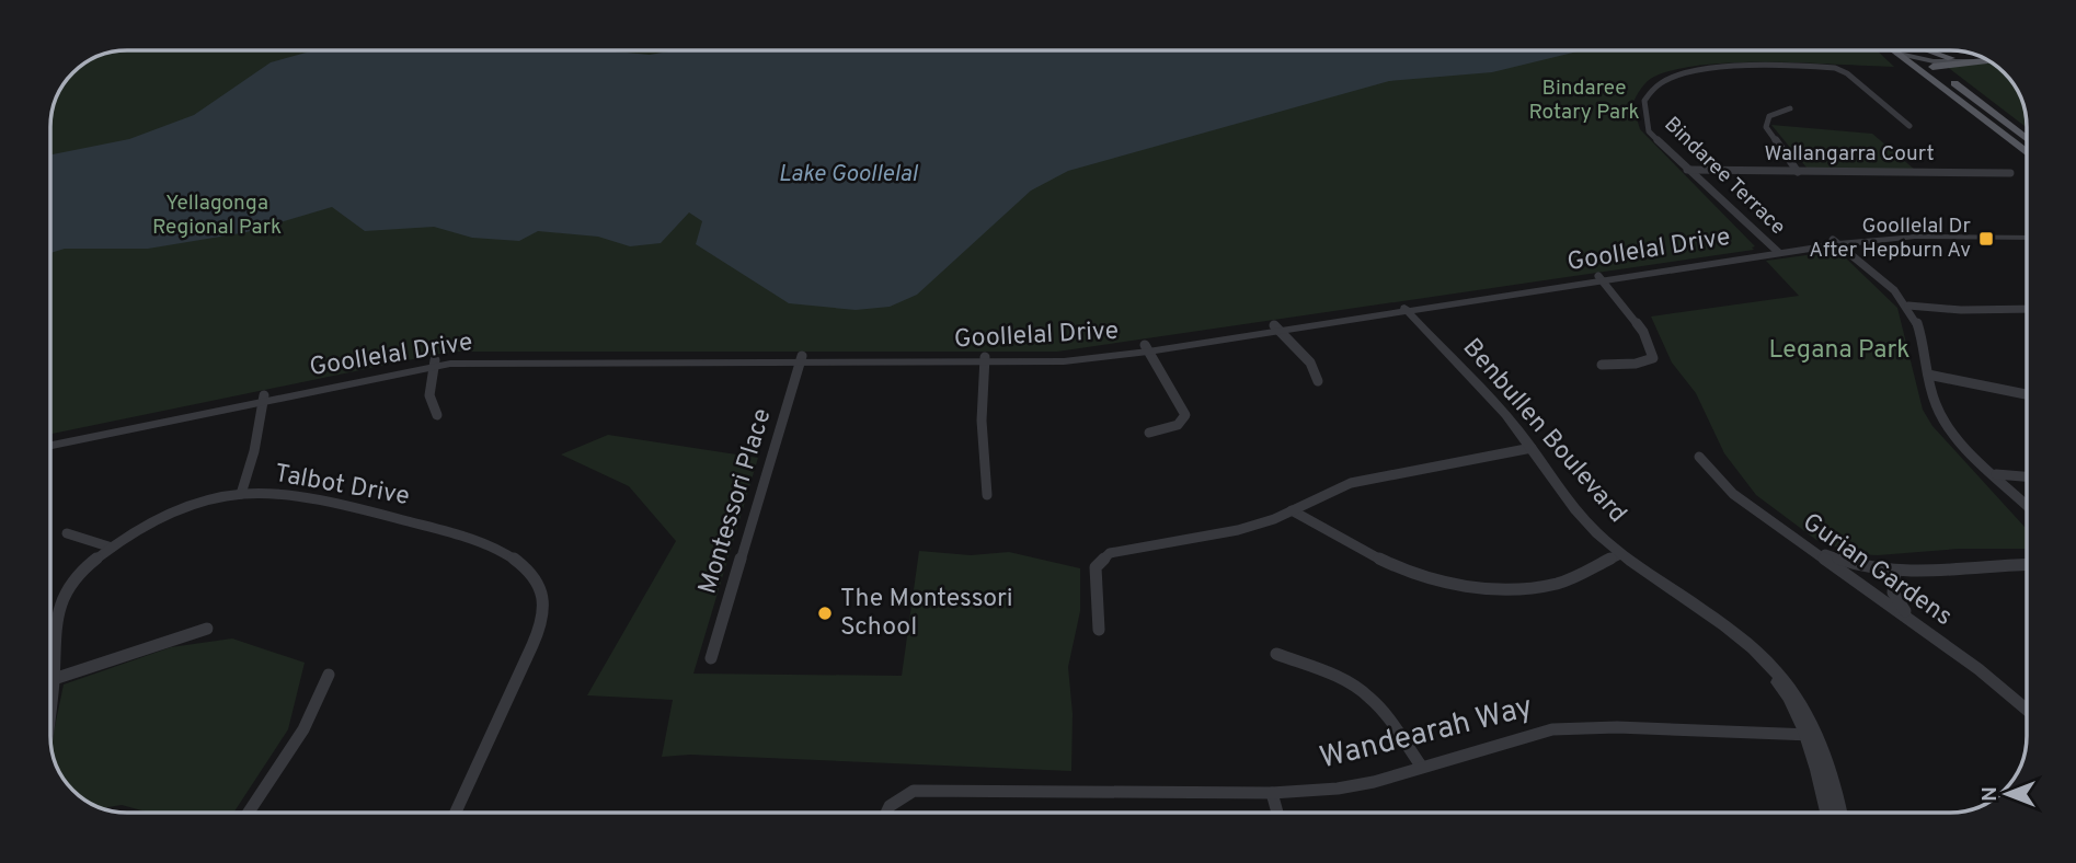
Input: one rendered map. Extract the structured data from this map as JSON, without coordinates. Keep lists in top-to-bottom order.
{
  "streets": {
    "street": [
      "Wallangarra Court",
      "Bindaree Terrace",
      "Goollelal Drive",
      "Benbullen Boulevard",
      "Talbot Drive",
      "Montessori Place",
      "Gurian Gardens",
      "Wandearah Way"
    ]
  },
  "crossings": [
    ["Wallangarra Court", "Bindaree Terrace"],
    ["Bindaree Terrace", "Goollelal Drive"],
    ["Goollelal Drive", "Benbullen Boulevard"],
    ["Goollelal Drive", "Montessori Place"],
    ["Benbullen Boulevard", "Wandearah Way"]
  ],
  "water": ["Lake Goollelal"],
  "parks": ["Bindaree Rotary Park", "Yellagonga Regional Park", "Legana Park"],
  "places": {
    "transit": ["Goollelal Dr After Hepburn Av"],
    "other": ["The Montessori School"]
  },
  "north": "left"
}
